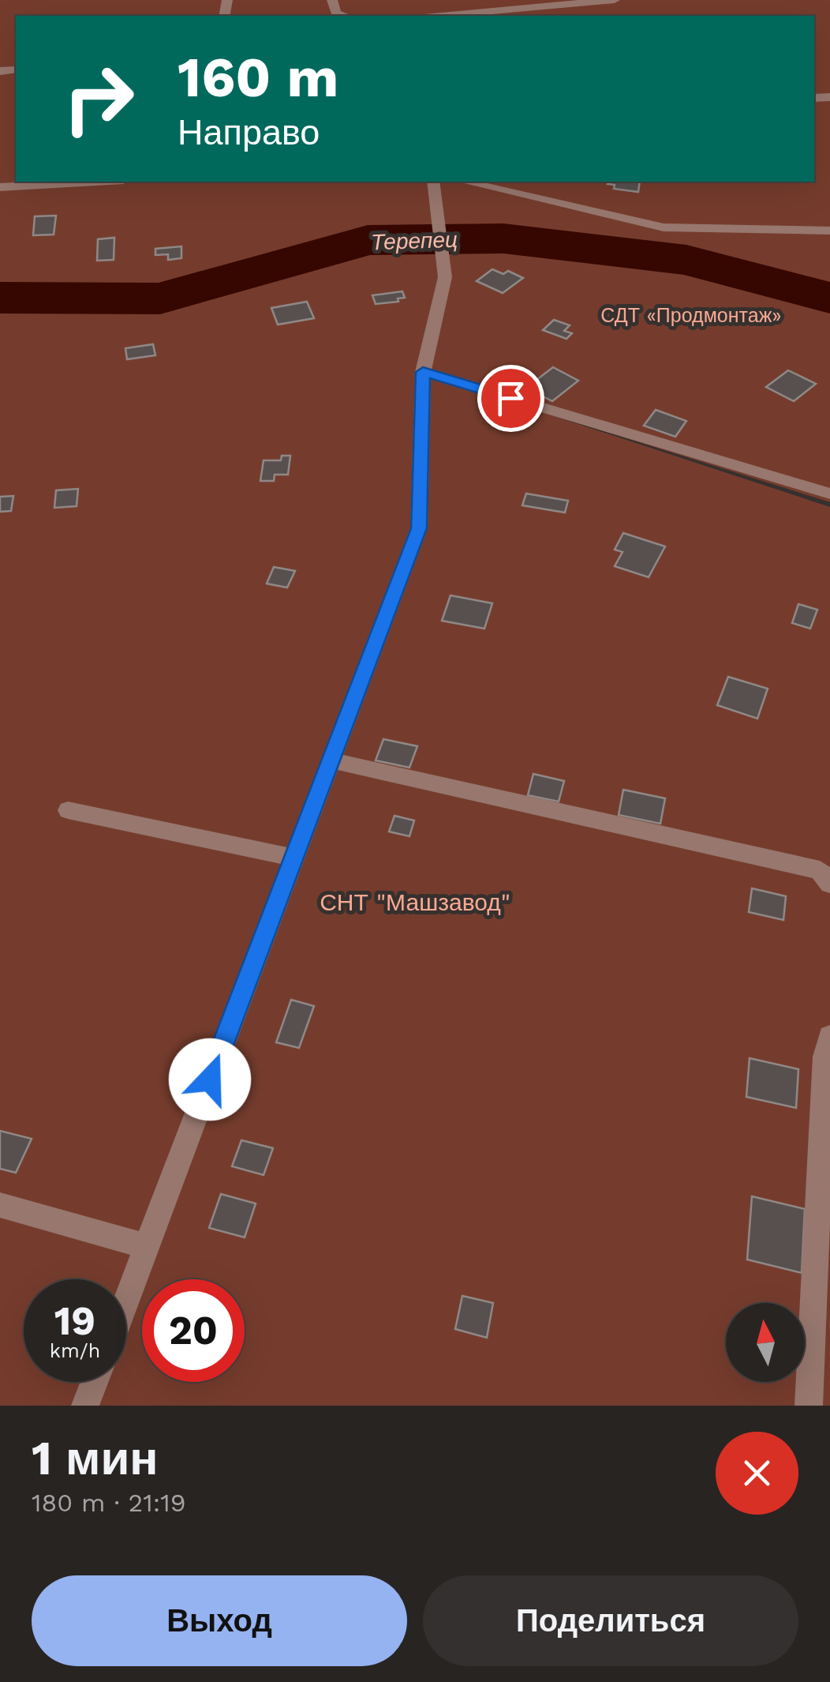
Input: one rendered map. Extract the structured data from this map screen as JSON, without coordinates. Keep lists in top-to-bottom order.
{
  "water": ["Терепец"],
  "parks": ["СДТ «Продмонтаж»", "СНТ \"Машзавод\""],
  "north": "top",
  "page": {
    "turn": ["160 m", "Направо"],
    "speed": "19 km/h",
    "limit": "20",
    "heading": ["1 мин", "180 m · 21:19"],
    "buttons": ["Выход", "Поделиться"]
  }
}
